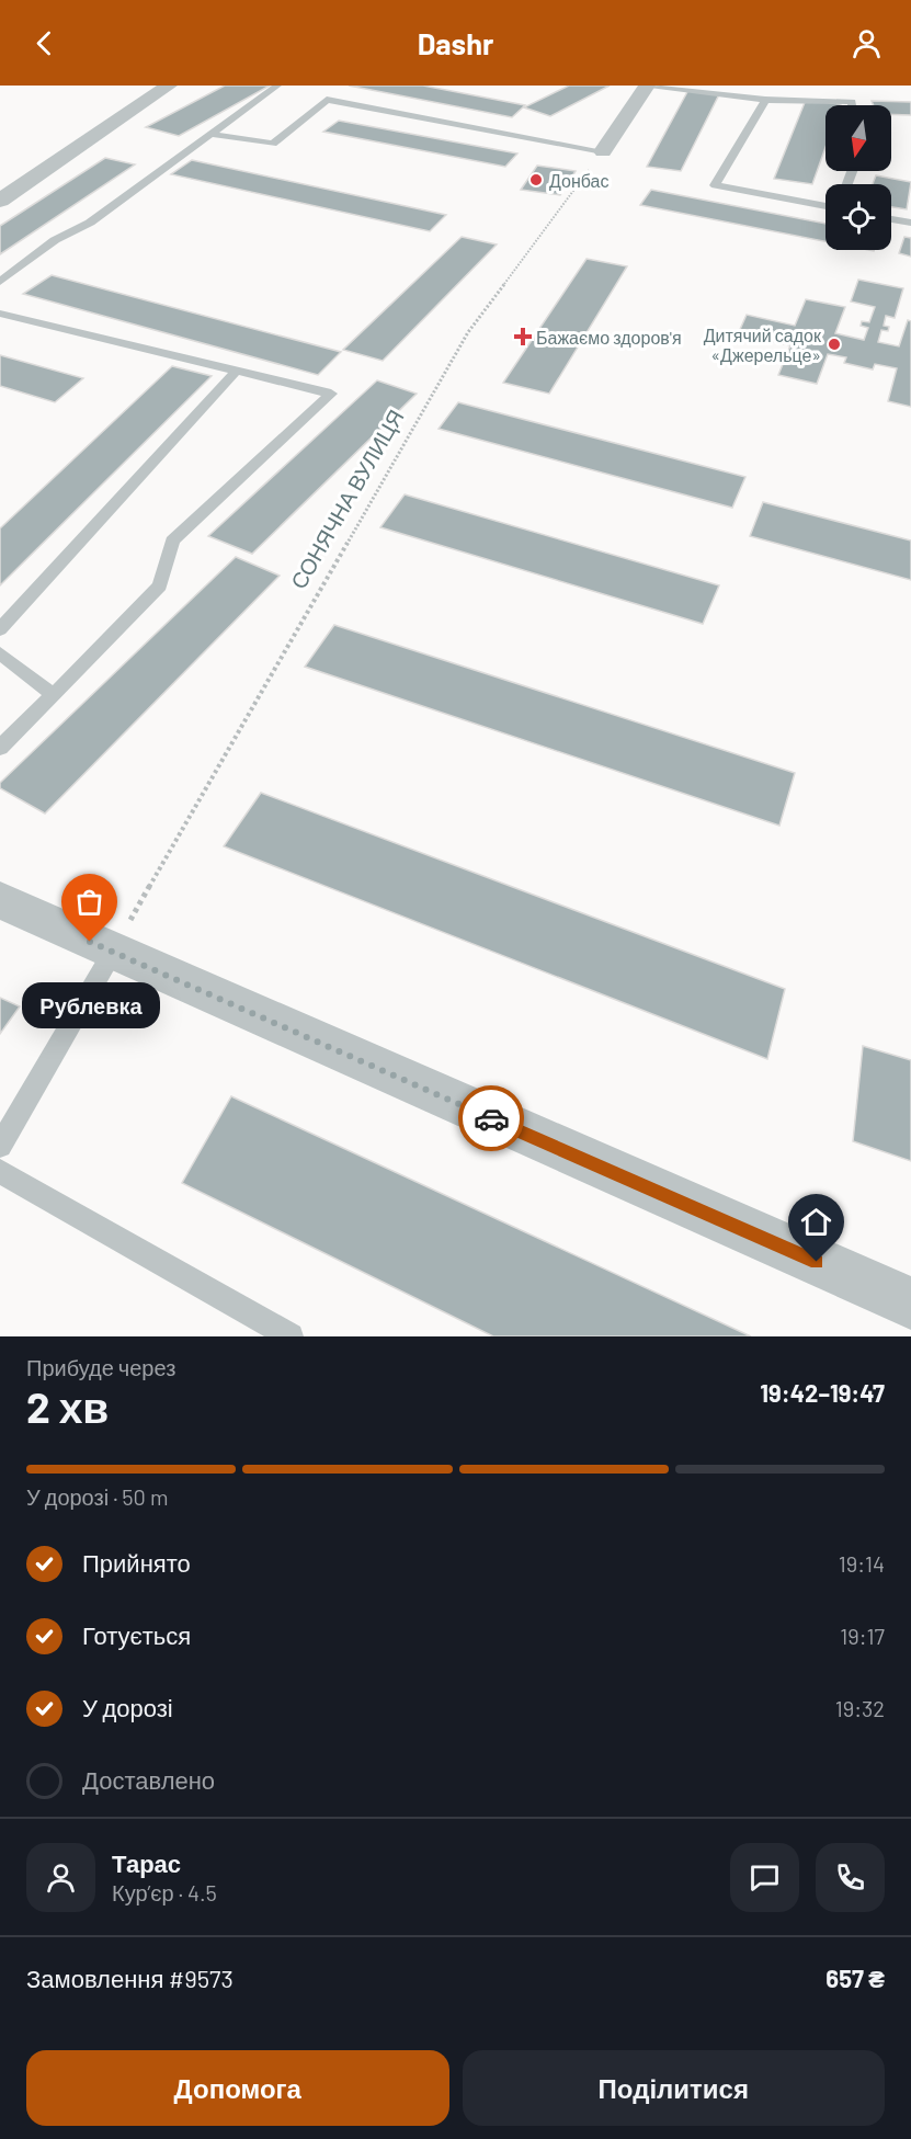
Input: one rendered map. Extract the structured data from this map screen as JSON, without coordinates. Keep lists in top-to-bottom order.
{
  "streets": {
    "path": ["СОНЯЧНА ВУЛИЦЯ"]
  },
  "places": {
    "other": ["Донбас", "Дитячий садок «Джерельце»", "Рублевка"],
    "health": ["Бажаємо здоров'я"]
  },
  "north": "bottom",
  "page": {
    "header": "Dashr",
    "bubble": "Рублевка",
    "heading": ["2 хв", "Прибуде через", "19:42–19:47"],
    "panel": [
      "Тарас",
      "Кур’єр · 4.5",
      "Замовлення #9573",
      "657 ₴"
    ],
    "bar": "У дорозі · 50 m",
    "list": [
      ["Прийнято", "19:14"],
      ["Готується", "19:17"],
      ["У дорозі", "19:32"],
      "Доставлено"
    ],
    "buttons": ["Допомога", "Поділитися"]
  }
}
